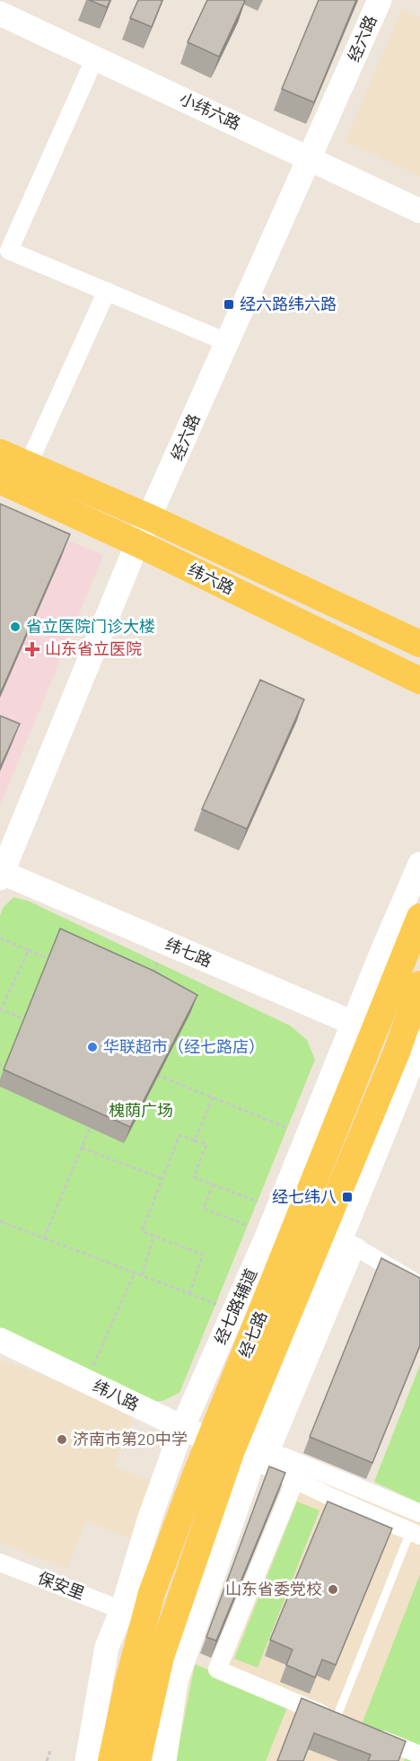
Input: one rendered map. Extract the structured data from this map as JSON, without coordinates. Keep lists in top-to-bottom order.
{
  "streets": {
    "main road": ["纬六路", "经七路"],
    "street": [
      "经六路",
      "小纬六路",
      "纬七路",
      "经七路辅道",
      "纬八路",
      "保安里"
    ]
  },
  "crossings": [
    ["经六路", "小纬六路"],
    ["经六路", "纬六路"],
    ["经六路", "纬七路"],
    ["纬七路", "经七路辅道"],
    ["纬七路", "经七路"],
    ["经七路辅道", "经七路"],
    ["经七路辅道", "纬八路"],
    ["经七路辅道", "保安里"],
    ["经七路", "纬八路"]
  ],
  "parks": ["槐荫广场"],
  "places": {
    "transit": ["经六路纬六路", "经七纬八"],
    "other": [
      "省立医院门诊大楼",
      "华联超市（经七路店）",
      "济南市第20中学",
      "山东省委党校"
    ],
    "health": ["山东省立医院"]
  }
}
